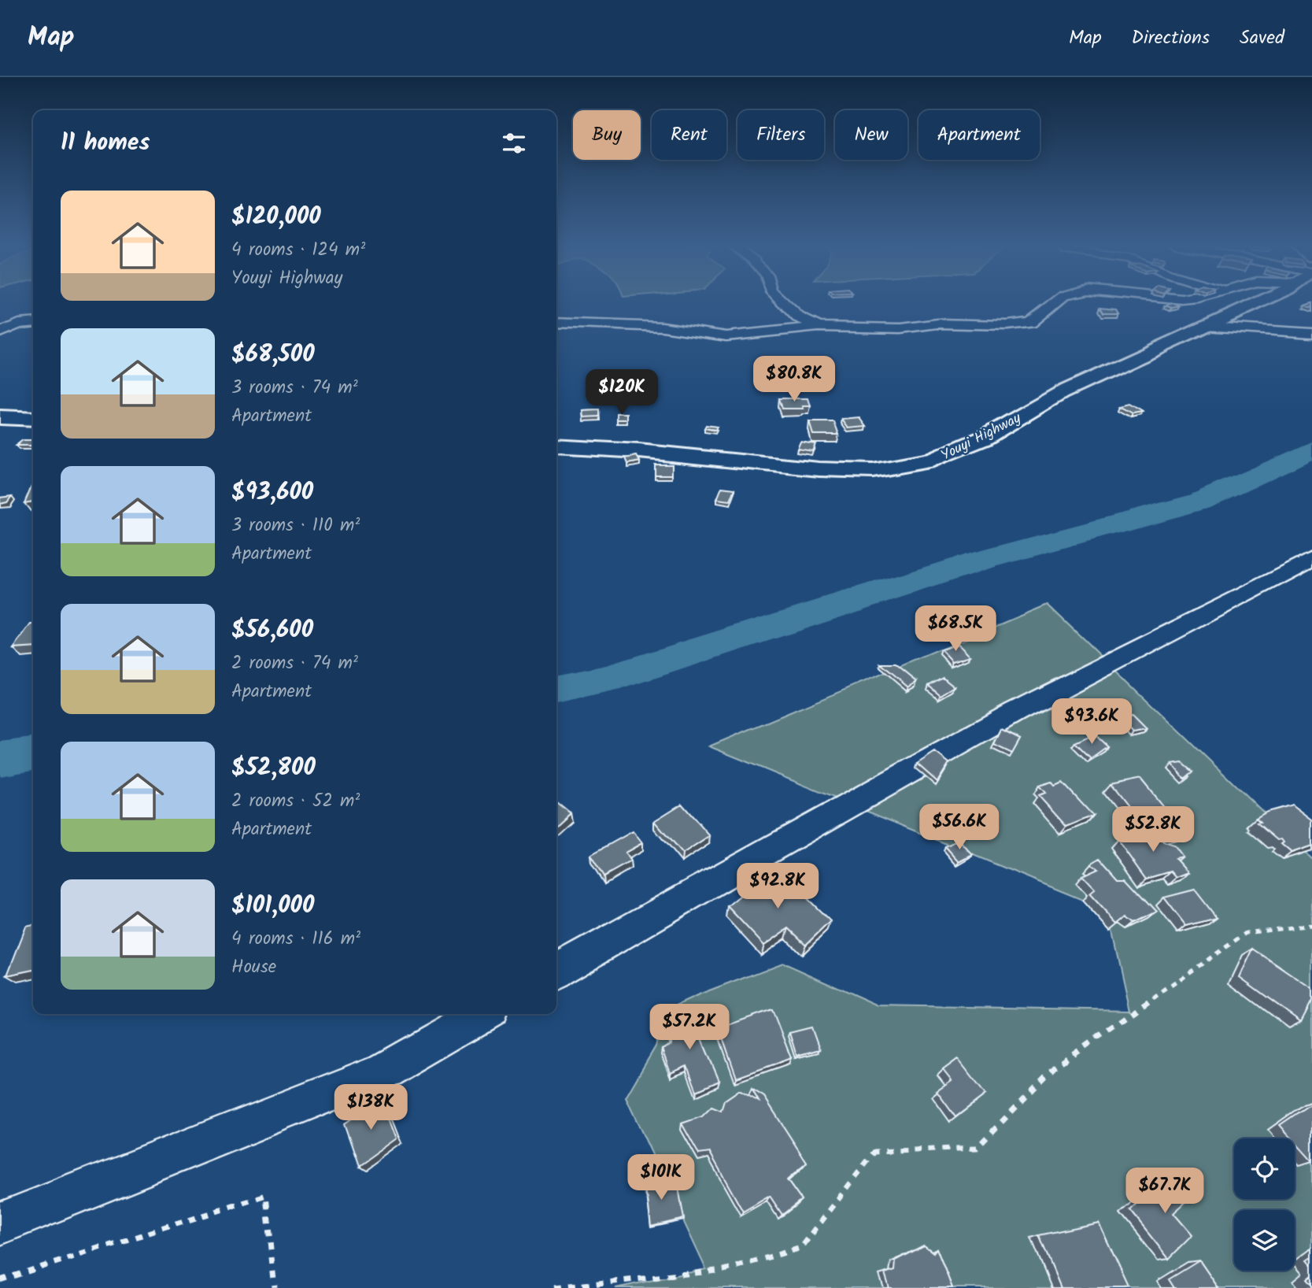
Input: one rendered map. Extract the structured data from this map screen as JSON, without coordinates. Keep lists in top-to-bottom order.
{
  "streets": {
    "main road": ["Youyi Highway"]
  },
  "page": {
    "header": "Map",
    "nav": ["Map", "Directions", "Saved"],
    "chip": [
      "Buy",
      "Rent",
      "Filters",
      "New",
      "Apartment"
    ],
    "heading": "11 homes",
    "list": [
      {
        "name": "$120,000",
        "note": "4 rooms · 124 m² · Youyi Highway"
      },
      {
        "name": "$68,500",
        "note": "3 rooms · 74 m² · Apartment"
      },
      {
        "name": "$93,600",
        "note": "3 rooms · 110 m² · Apartment"
      },
      {
        "name": "$56,600",
        "note": "2 rooms · 74 m² · Apartment"
      },
      {
        "name": "$52,800",
        "note": "2 rooms · 52 m² · Apartment"
      },
      {
        "name": "$101,000",
        "note": "4 rooms · 116 m² · House"
      }
    ],
    "price": [
      "$80.8K",
      "$120K",
      "$68.5K",
      "$93.6K",
      "$56.6K",
      "$52.8K",
      "$92.8K",
      "$57.2K",
      "$138K",
      "$101K",
      "$67.7K"
    ]
  }
}
